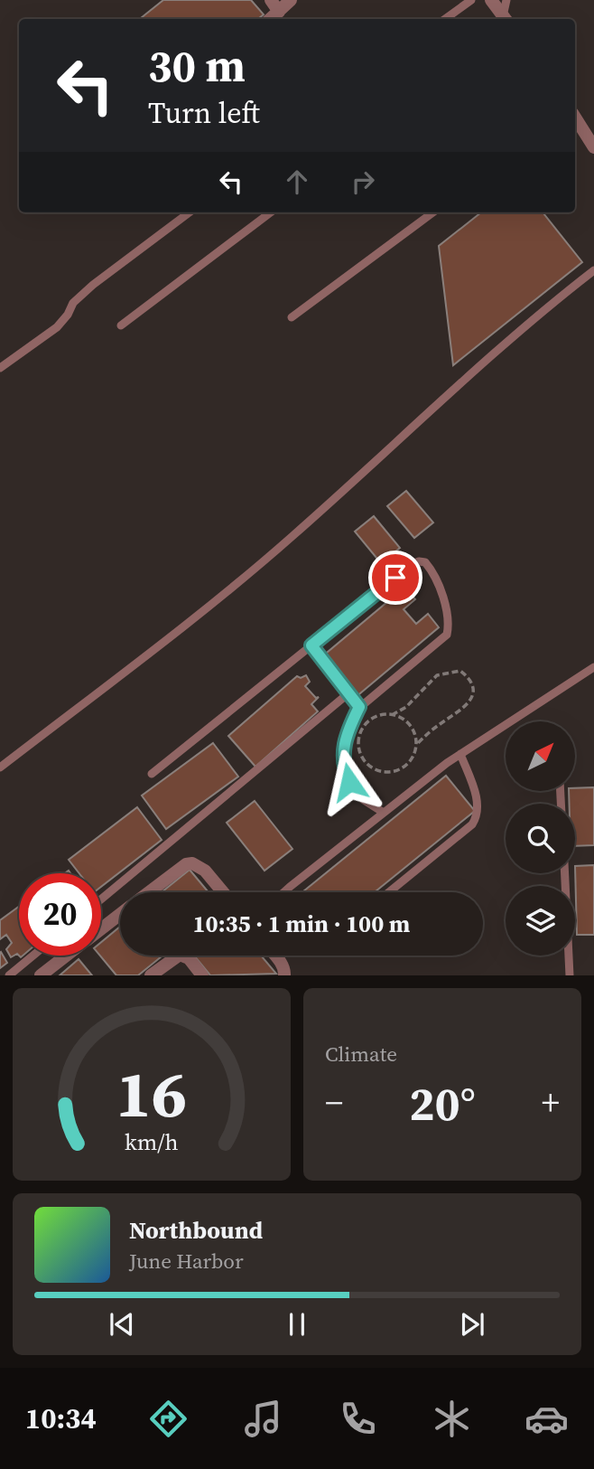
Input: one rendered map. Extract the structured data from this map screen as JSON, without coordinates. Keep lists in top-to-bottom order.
{
  "north": "top right",
  "page": {
    "turn": ["30 m", "Turn left"],
    "limit": "20",
    "trip": "10:35 · 1 min · 100 m",
    "tile": "Climate",
    "heat": ["−", "20°", "+"],
    "song": ["Northbound", "June Harbor"],
    "tabs": "10:34",
    "gauge": ["16", "km/h"]
  }
}
